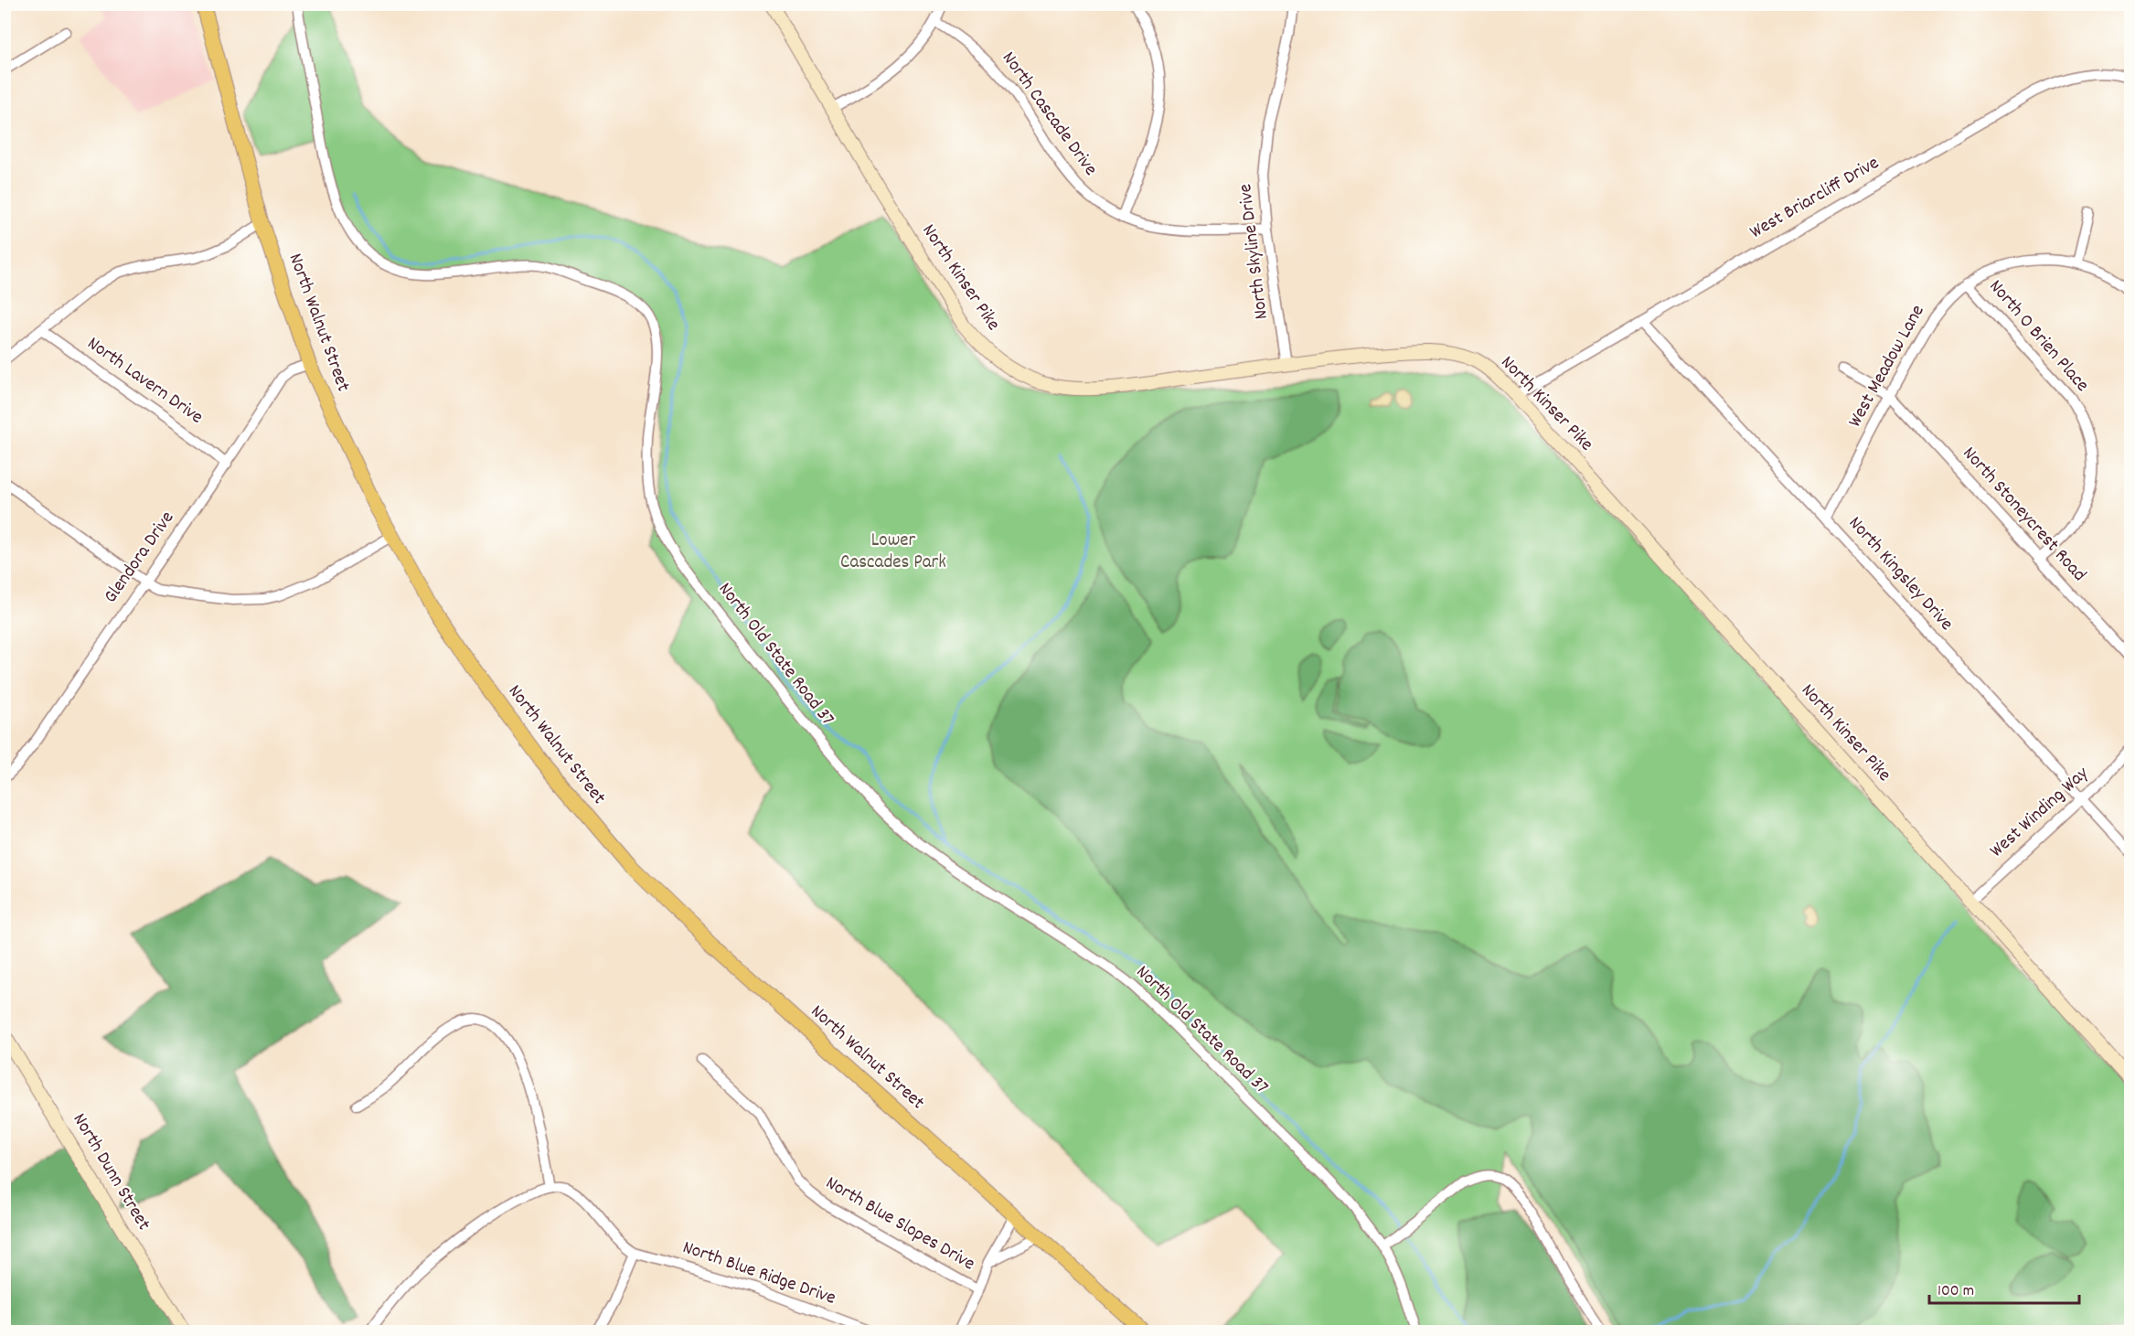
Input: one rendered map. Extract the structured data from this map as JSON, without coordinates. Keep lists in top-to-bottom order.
{
  "streets": {
    "main road": ["North Walnut Street"],
    "street": [
      "North Cascade Drive",
      "West Briarcliff Drive",
      "North Skyline Drive",
      "North Kinser Pike",
      "North O Brien Place",
      "West Meadow Lane",
      "North Lavern Drive",
      "North Stoneycrest Road",
      "Glendora Drive",
      "North Kingsley Drive",
      "North Old State Road 37",
      "West Winding Way",
      "North Dunn Street",
      "North Blue Slopes Drive",
      "North Blue Ridge Drive"
    ]
  },
  "crossings": [
    ["North Cascade Drive", "North Skyline Drive"],
    ["West Briarcliff Drive", "North Kinser Pike"],
    ["West Briarcliff Drive", "North Kingsley Drive"],
    ["North Skyline Drive", "North Kinser Pike"],
    ["North Kinser Pike", "West Winding Way"],
    ["North Walnut Street", "Glendora Drive"],
    ["North O Brien Place", "West Meadow Lane"],
    ["North O Brien Place", "North Stoneycrest Road"],
    ["West Meadow Lane", "North Stoneycrest Road"],
    ["West Meadow Lane", "North Kingsley Drive"],
    ["North Lavern Drive", "Glendora Drive"],
    ["North Kingsley Drive", "West Winding Way"]
  ],
  "parks": ["Lower Cascades Park"],
  "scale_bar": "100 m"
}
